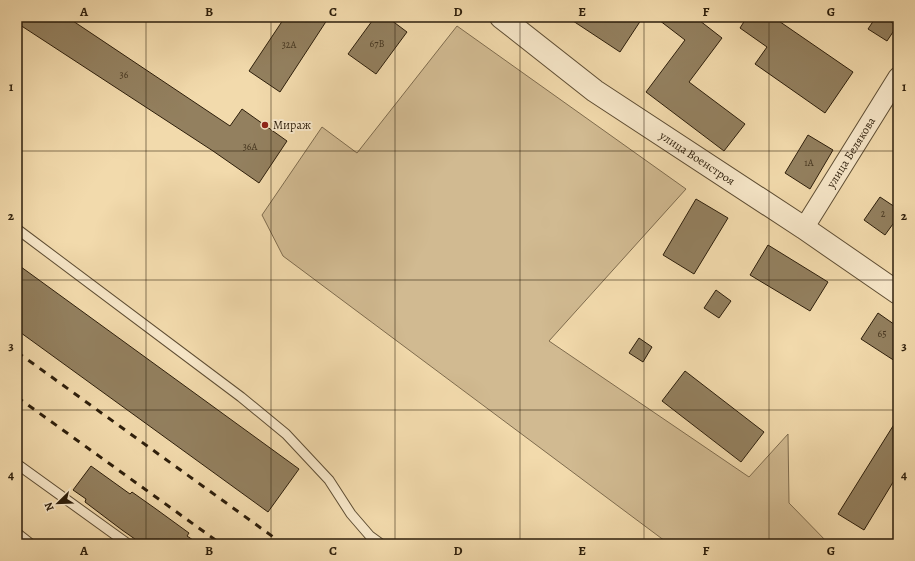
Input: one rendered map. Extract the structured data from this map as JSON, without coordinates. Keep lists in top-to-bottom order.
{
  "streets": {
    "street": ["улица Белякова", "улица Военстроя"]
  },
  "crossings": [
    ["улица Белякова", "улица Военстроя"]
  ],
  "places": ["Мираж"],
  "house_numbers": [
    "67В",
    "32А",
    "36",
    "36А",
    "1А",
    "2",
    "65"
  ],
  "north": "bottom left",
  "grid": {
    "columns": [
      "A",
      "B",
      "C",
      "D",
      "E",
      "F",
      "G"
    ],
    "rows": [
      "1",
      "2",
      "3",
      "4"
    ]
  }
}
